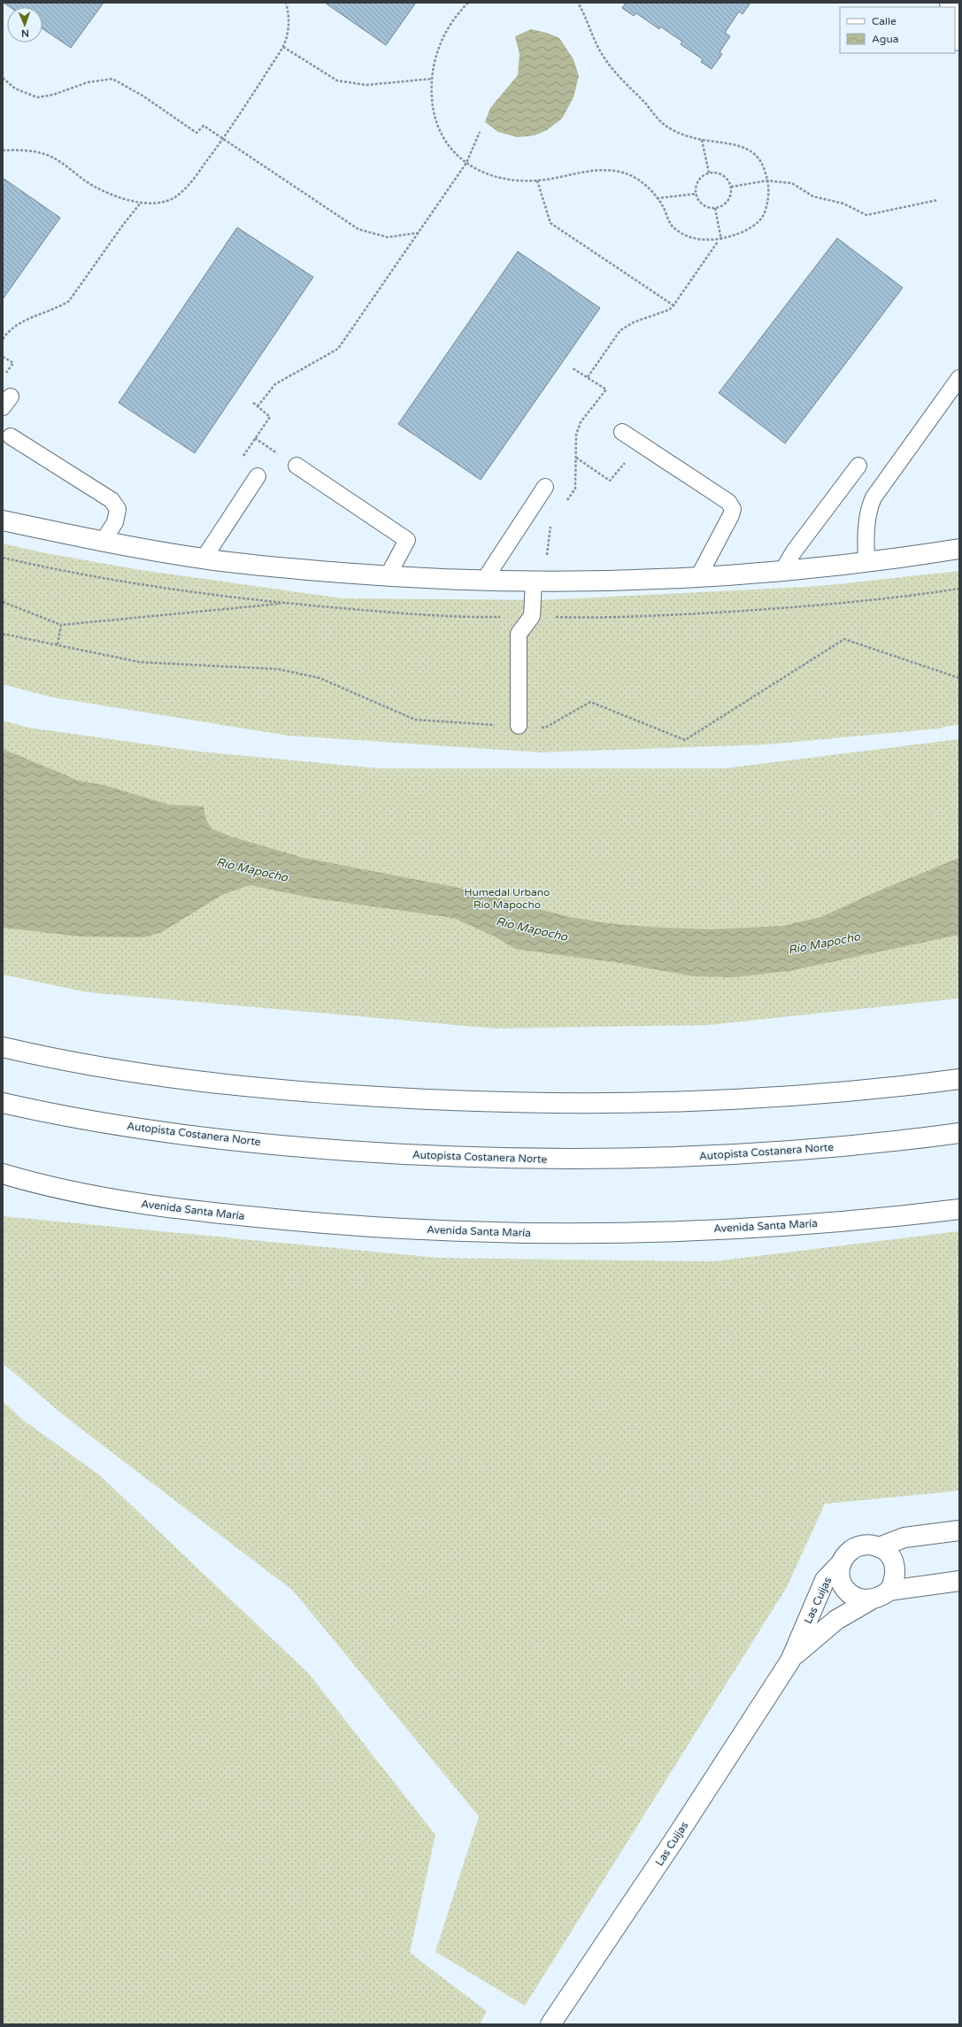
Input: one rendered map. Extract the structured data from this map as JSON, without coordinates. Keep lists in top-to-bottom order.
{
  "streets": {
    "main road": ["Autopista Costanera Norte", "Avenida Santa María", "Las Cuijas"]
  },
  "water": ["Río Mapocho"],
  "parks": ["Humedal Urbano Río Mapocho"],
  "legend": ["Calle", "Agua"],
  "north": "bottom"
}
